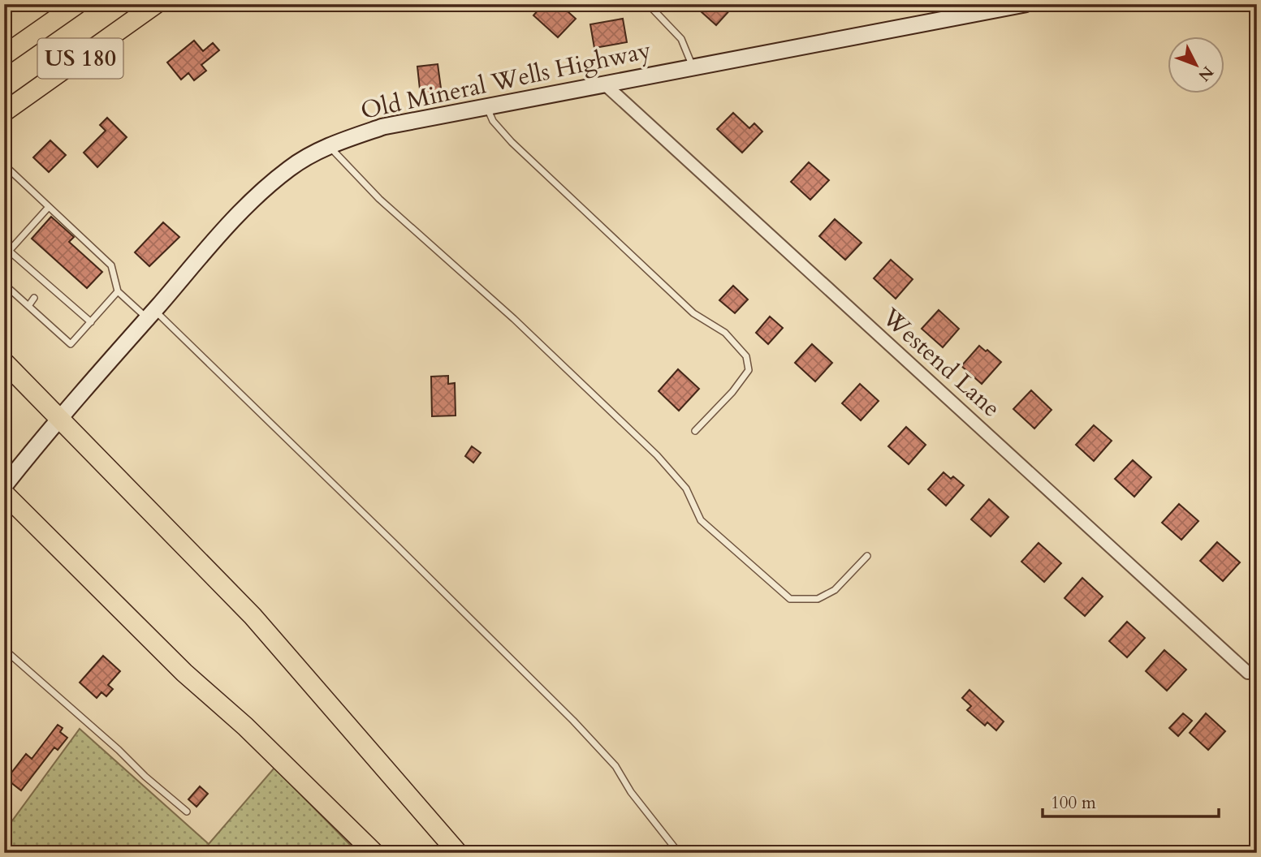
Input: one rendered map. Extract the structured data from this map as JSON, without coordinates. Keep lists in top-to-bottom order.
{
  "streets": {
    "main road": ["US 180"],
    "street": ["Old Mineral Wells Highway", "Westend Lane"]
  },
  "crossings": [
    ["Old Mineral Wells Highway", "Westend Lane"]
  ],
  "scale_bar": "100 m",
  "north": "bottom right"
}
